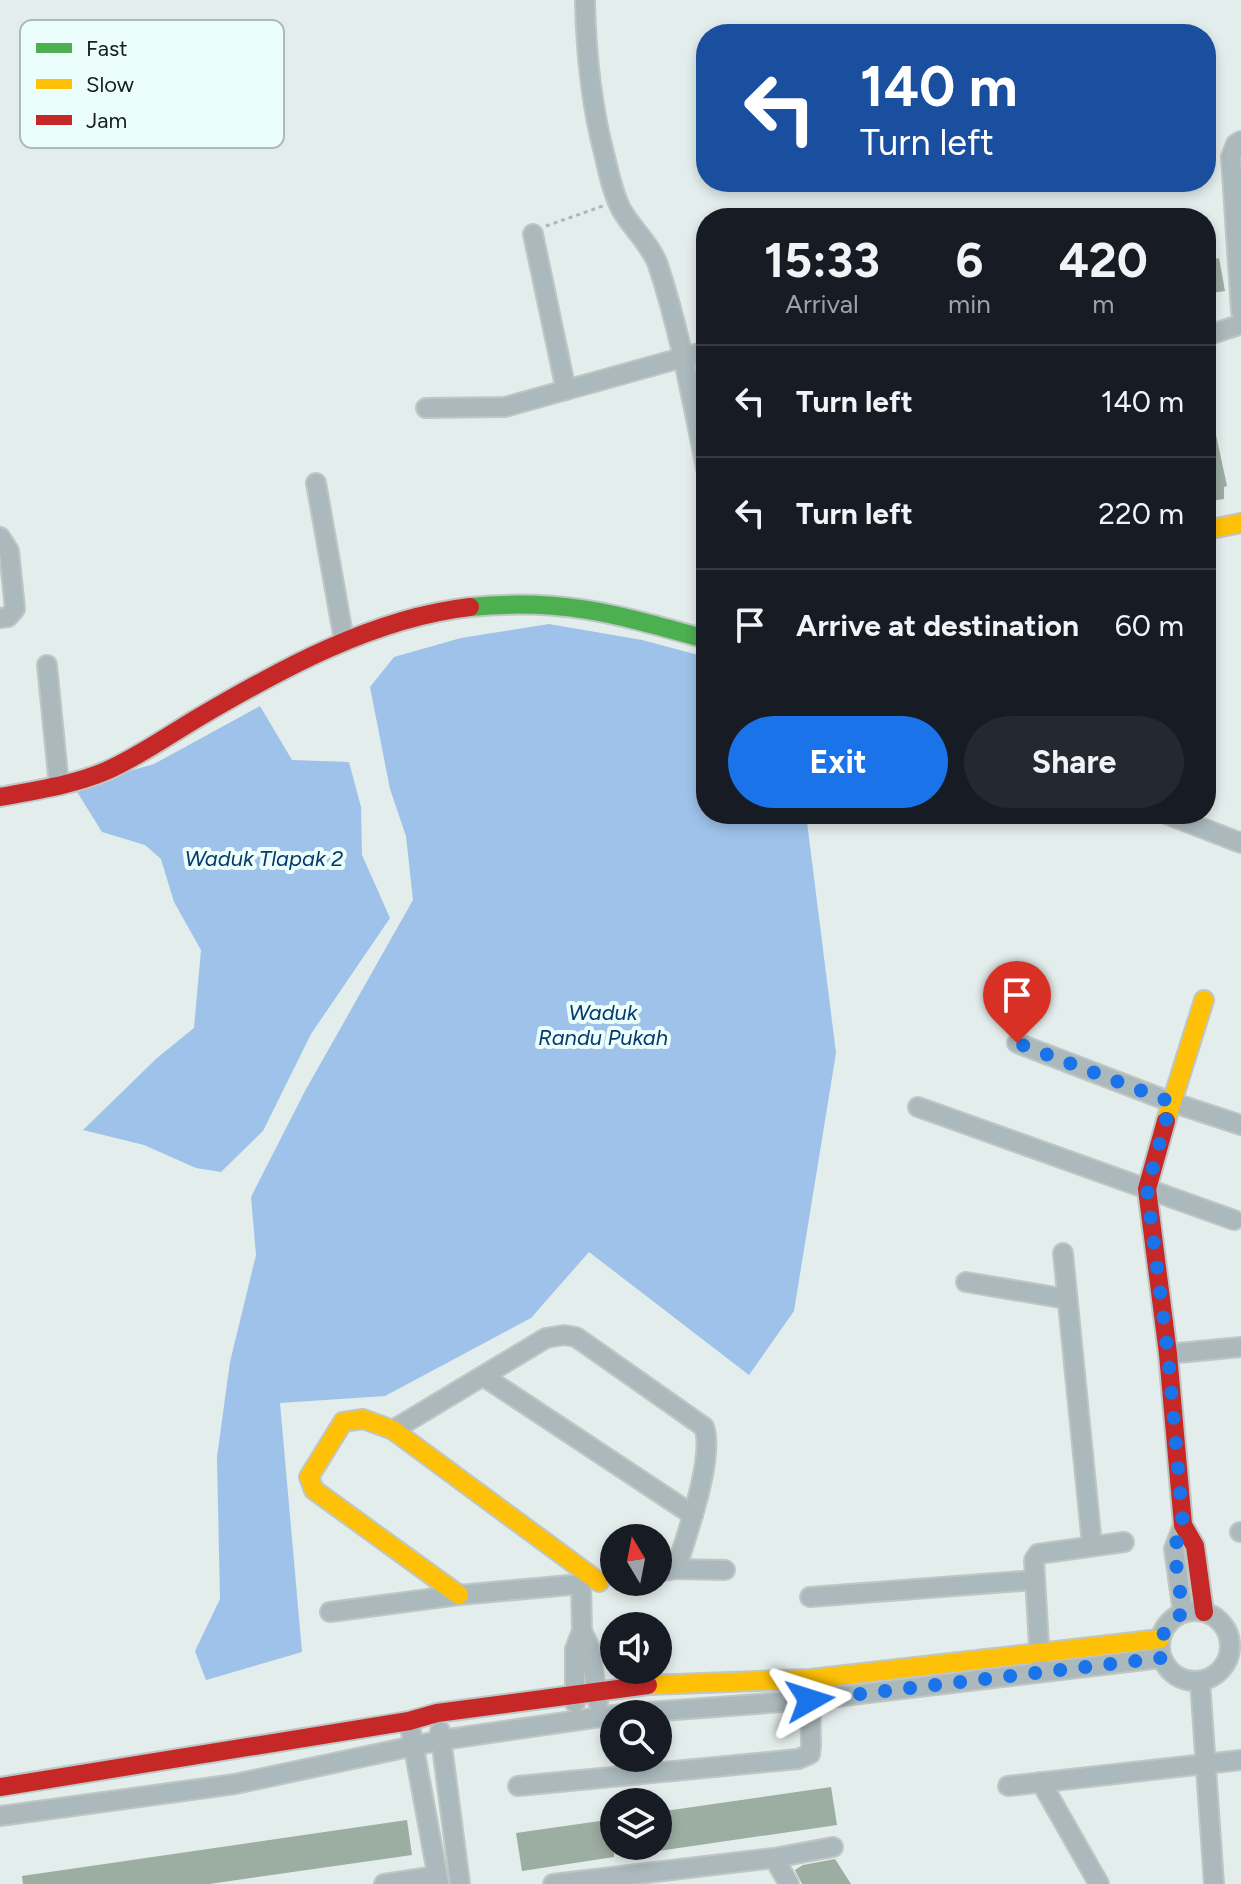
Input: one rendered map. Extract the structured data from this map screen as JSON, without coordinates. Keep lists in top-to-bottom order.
{
  "water": ["Waduk Tlapak 2", "Waduk Randu Pukah"],
  "legend": ["Fast", "Slow", "Jam"],
  "north": "top",
  "page": {
    "turn": ["140 m", "Turn left"],
    "eta": [
      "15:33",
      "Arrival",
      "6",
      "min",
      "420",
      "m"
    ],
    "list": [
      {
        "name": "Turn left",
        "value": "140 m"
      },
      {
        "name": "Turn left",
        "value": "220 m"
      },
      {
        "name": "Arrive at destination",
        "value": "60 m"
      }
    ],
    "buttons": ["Exit", "Share"]
  }
}
